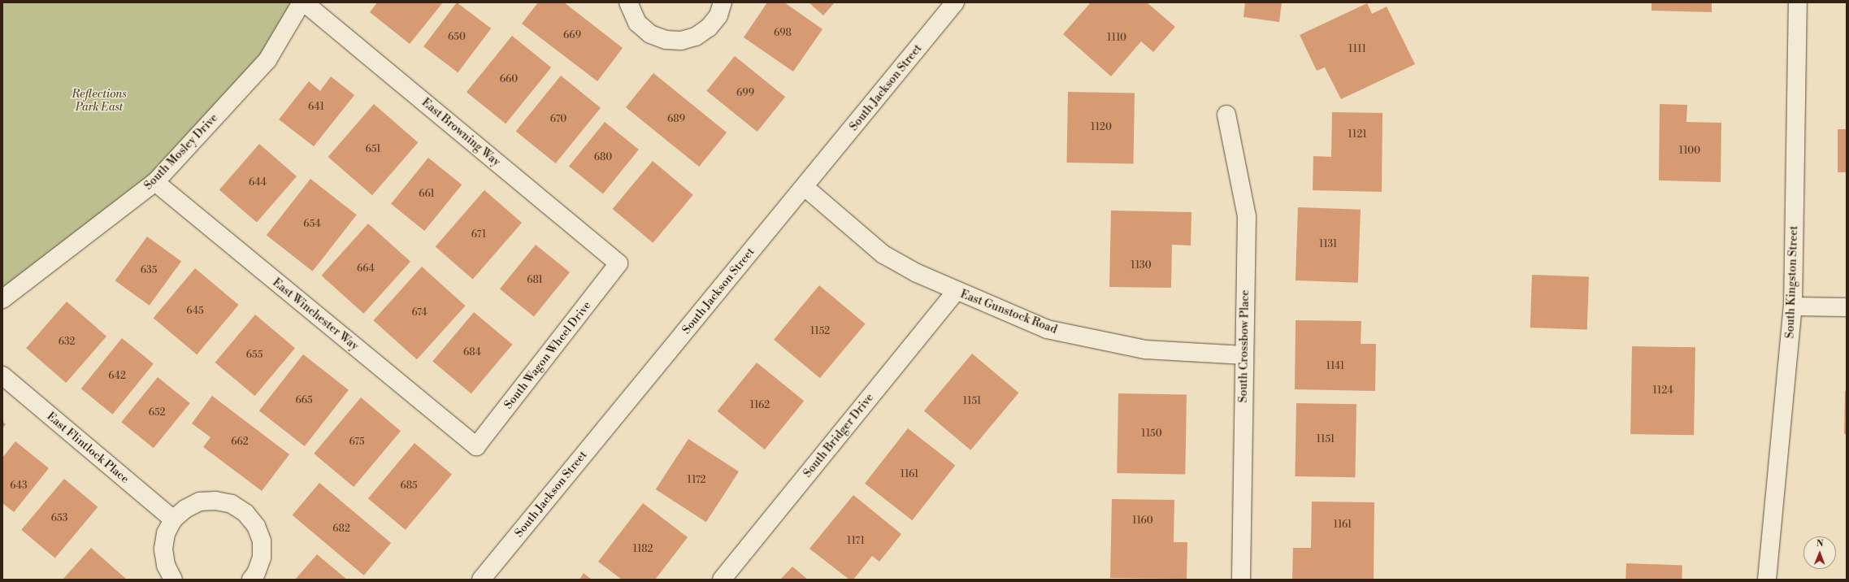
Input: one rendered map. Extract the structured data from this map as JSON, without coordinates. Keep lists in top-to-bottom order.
{
  "streets": {
    "street": [
      "South Jackson Street",
      "East Browning Way",
      "South Mosley Drive",
      "South Kingston Street",
      "East Gunstock Road",
      "East Winchester Way",
      "South Crossbow Place",
      "South Wagon Wheel Drive",
      "South Bridger Drive",
      "East Flintlock Place"
    ]
  },
  "crossings": [
    ["South Jackson Street", "East Gunstock Road"],
    ["East Browning Way", "South Wagon Wheel Drive"],
    ["South Mosley Drive", "East Winchester Way"],
    ["East Gunstock Road", "South Crossbow Place"],
    ["East Gunstock Road", "South Bridger Drive"],
    ["East Winchester Way", "South Wagon Wheel Drive"]
  ],
  "parks": ["Reflections Park East"],
  "house_numbers": [
    "698",
    "669",
    "650",
    "1110",
    "1111",
    "660",
    "699",
    "641",
    "670",
    "689",
    "1120",
    "1121",
    "651",
    "1100",
    "680",
    "644",
    "661",
    "654",
    "671",
    "1131",
    "1130",
    "664",
    "635",
    "681",
    "645",
    "674",
    "1152",
    "632",
    "684",
    "655",
    "1141",
    "642",
    "1124",
    "665",
    "1151",
    "1162",
    "652",
    "1150",
    "1151",
    "662",
    "675",
    "1161",
    "1172",
    "643",
    "685",
    "653",
    "1160",
    "1161",
    "682",
    "1171",
    "1182"
  ],
  "north": "top"
}
